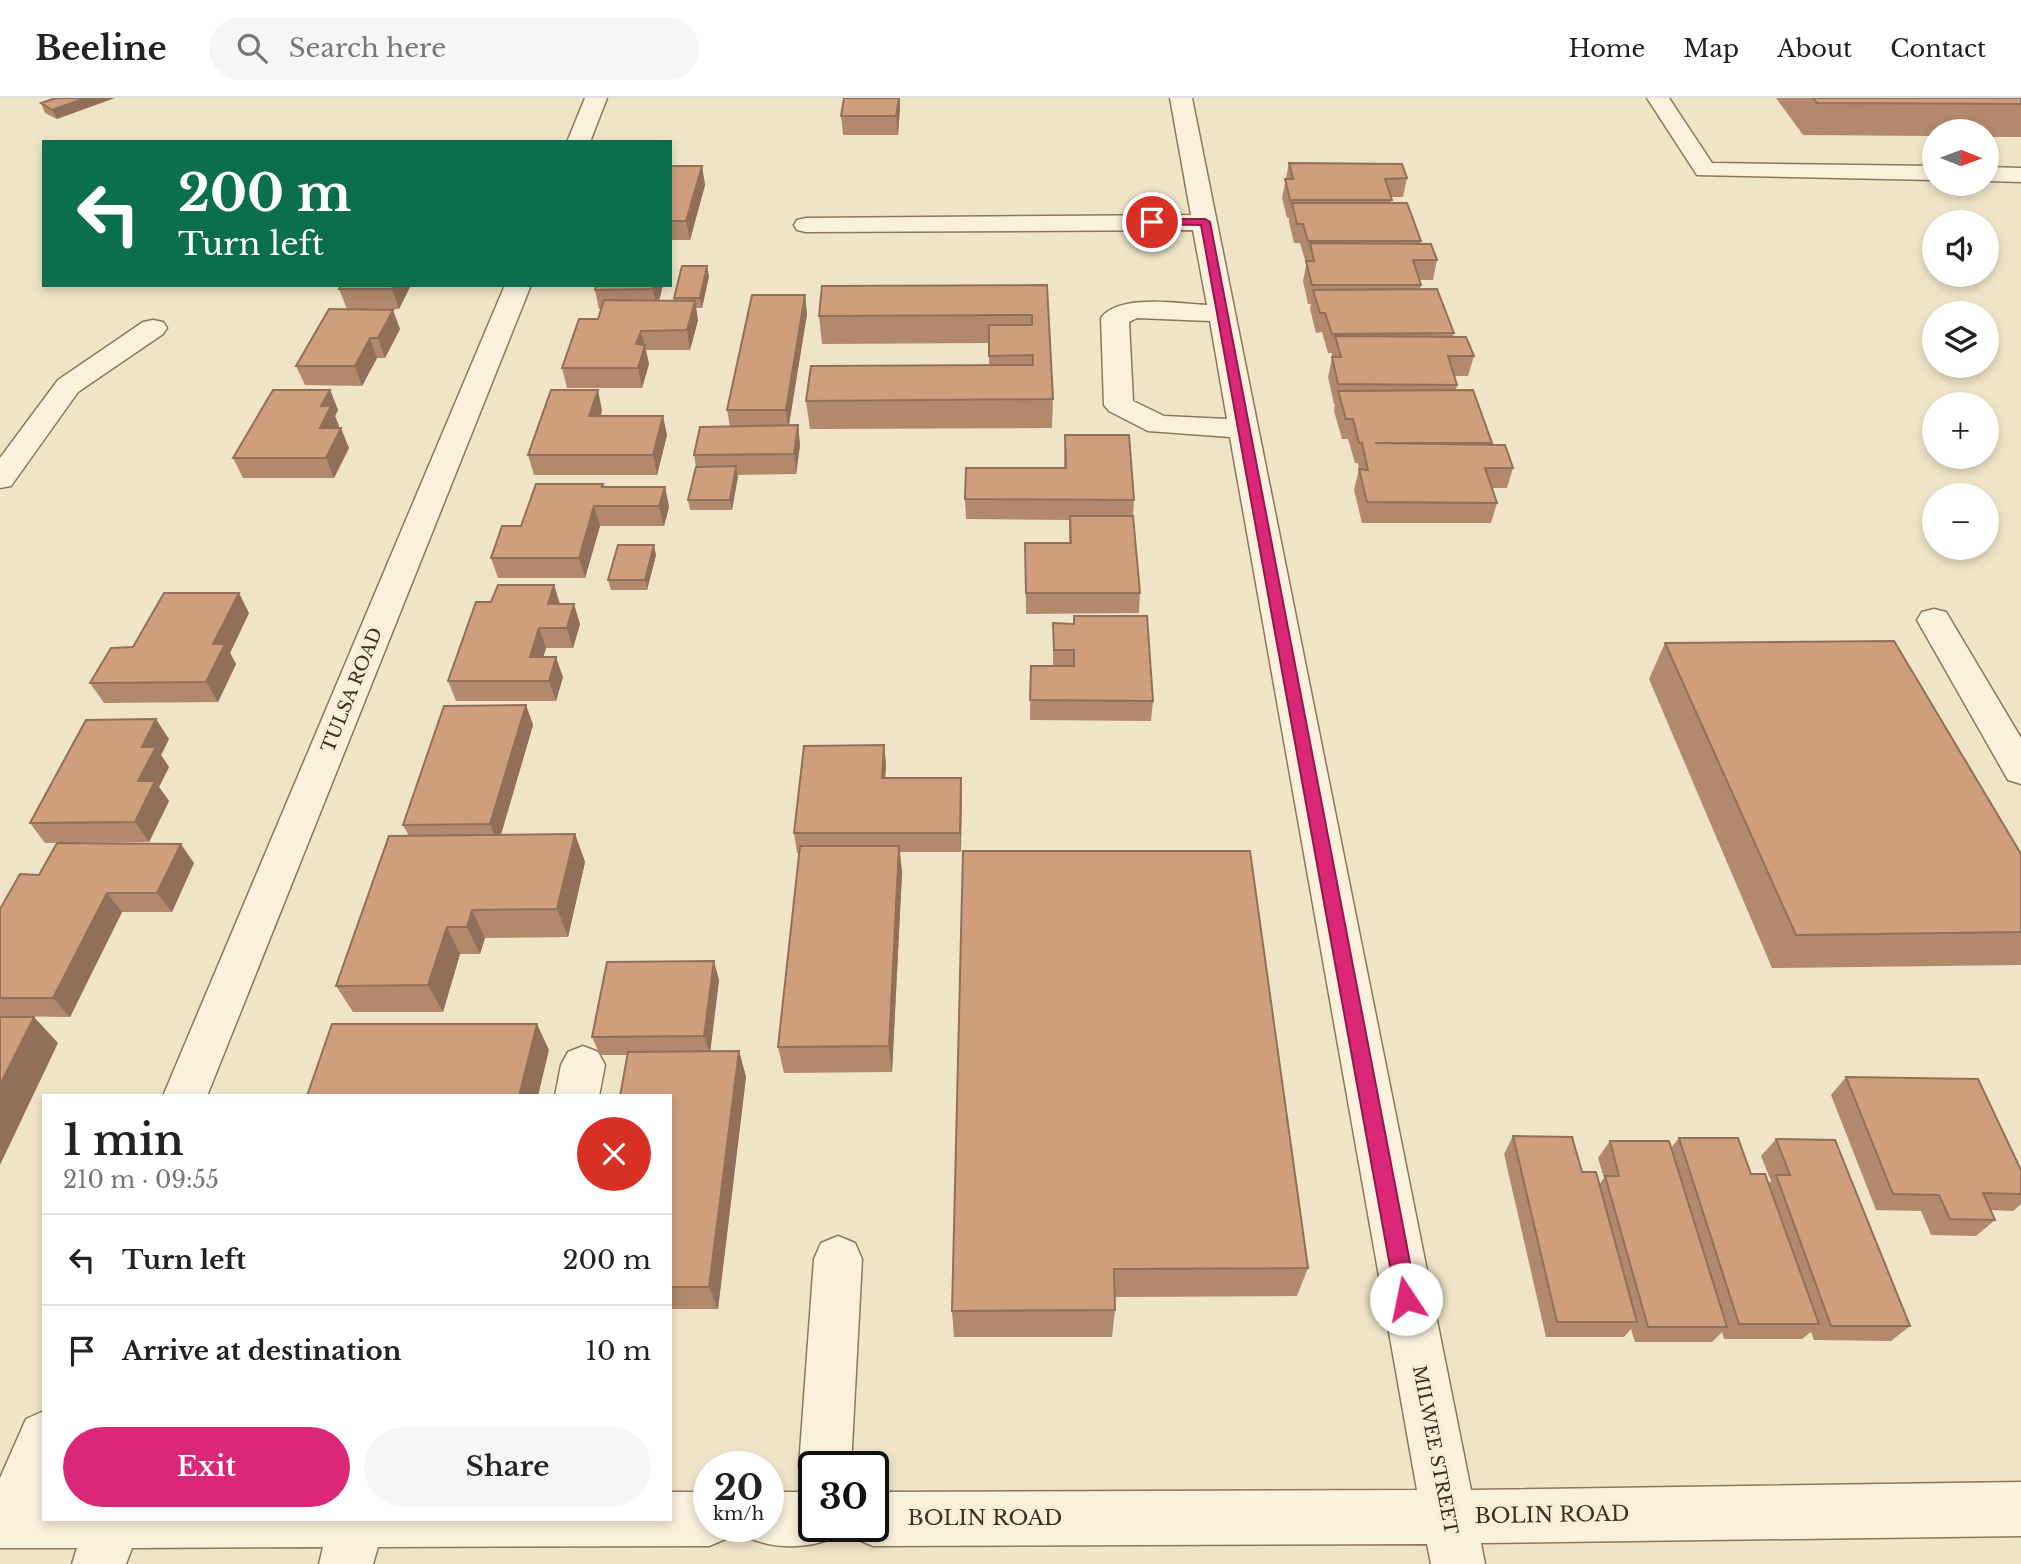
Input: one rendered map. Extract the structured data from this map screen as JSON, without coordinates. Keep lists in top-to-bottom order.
{
  "streets": {
    "street": ["TULSA ROAD", "MILWEE STREET", "BOLIN ROAD"]
  },
  "crossings": [
    ["MILWEE STREET", "BOLIN ROAD"]
  ],
  "north": "right",
  "page": {
    "header": "Beeline",
    "search": "Search here",
    "nav": [
      "Home",
      "Map",
      "About",
      "Contact"
    ],
    "map_buttons": ["+", "−"],
    "turn": ["200 m", "Turn left"],
    "heading": ["1 min", "210 m · 09:55"],
    "list": [
      {
        "name": "Turn left",
        "value": "200 m"
      },
      {
        "name": "Arrive at destination",
        "value": "10 m"
      }
    ],
    "buttons": ["Exit", "Share"],
    "speed": "20 km/h",
    "limit": "30"
  }
}
